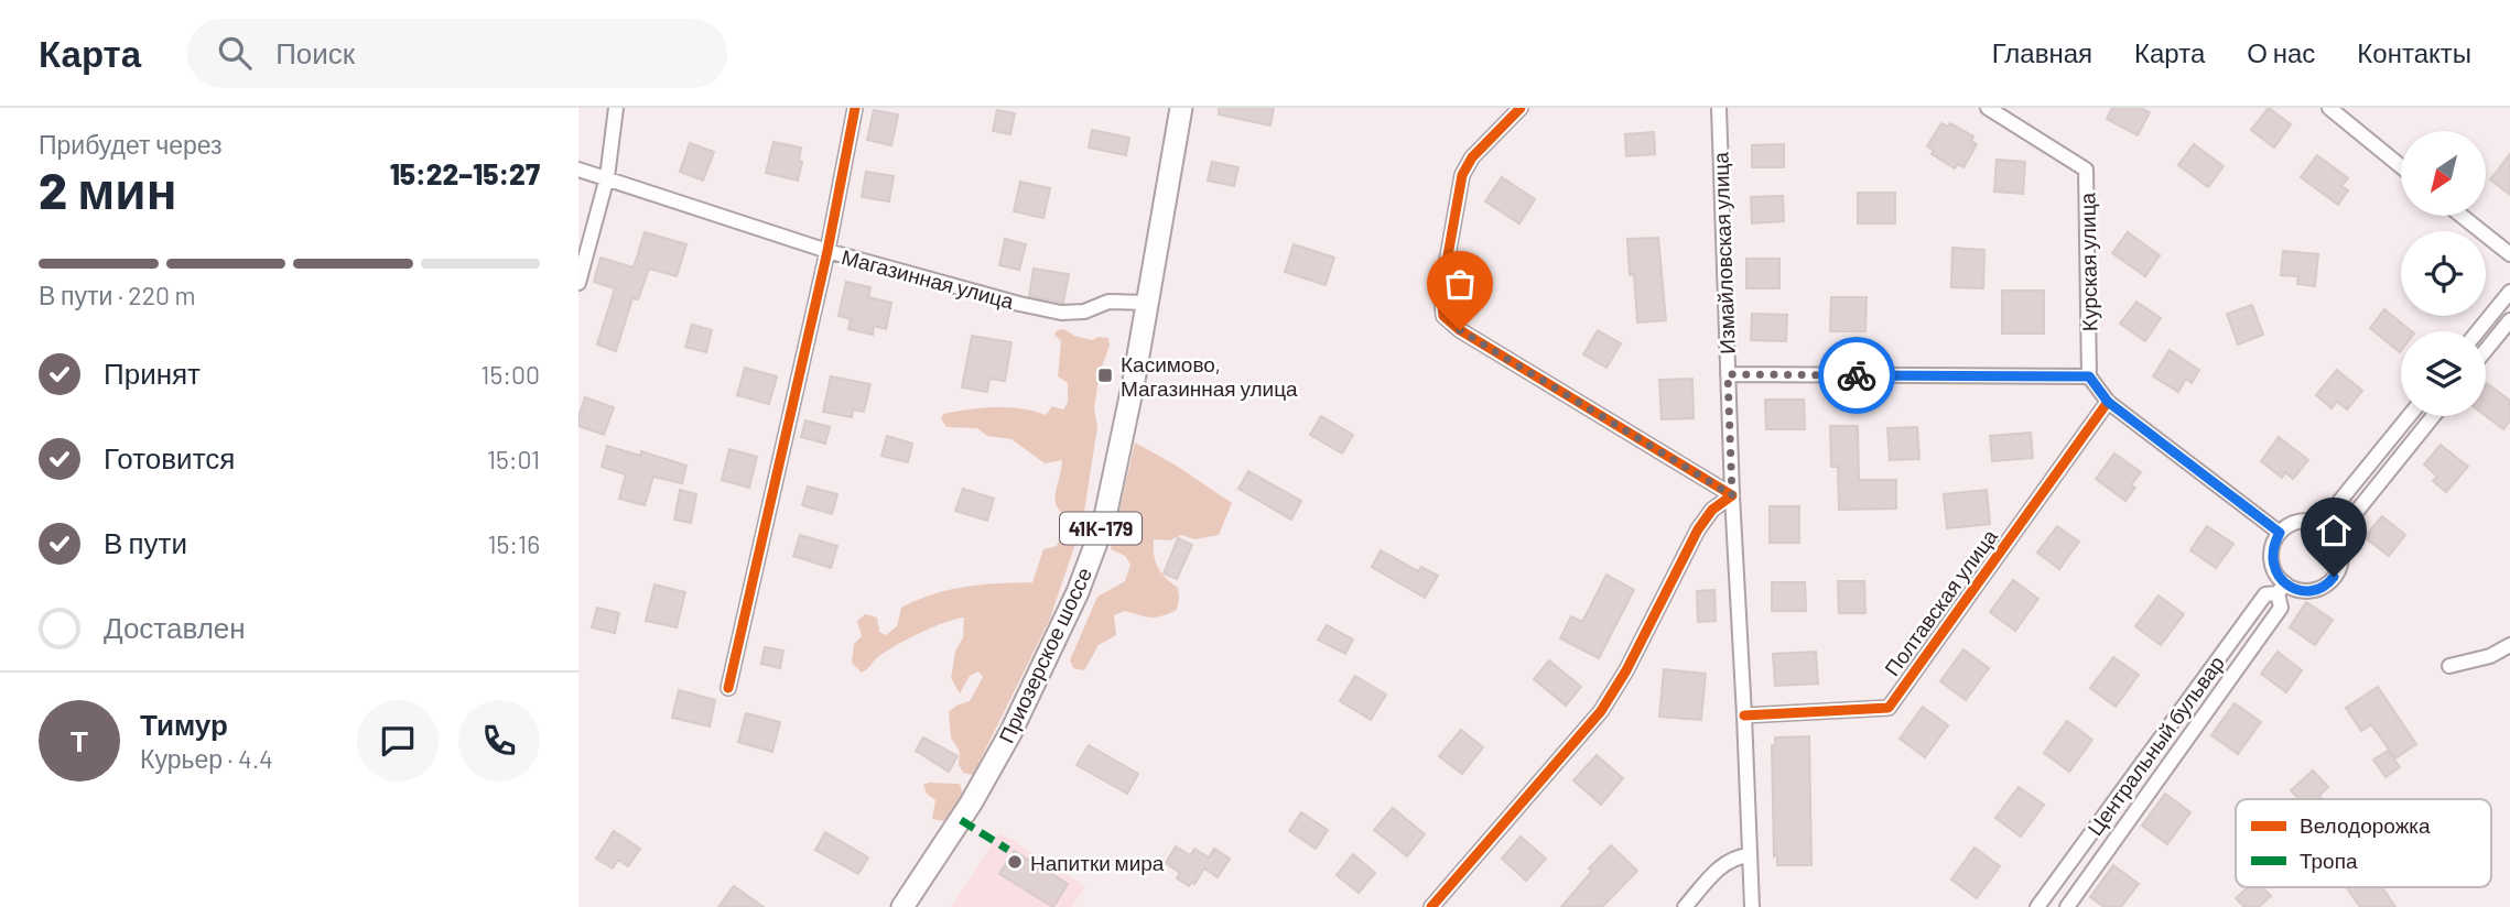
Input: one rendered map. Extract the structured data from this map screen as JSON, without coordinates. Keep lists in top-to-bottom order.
{
  "streets": {
    "main road": ["41К-179", "Приозерское шоссе"],
    "street": [
      "Измайловская улица",
      "Курская улица",
      "Магазинная улица",
      "Полтавская улица",
      "Центральный бульвар"
    ]
  },
  "crossings": [
    ["Измайловская улица", "Полтавская улица"],
    ["Магазинная улица", "Приозерское шоссе"]
  ],
  "places": {
    "transit": ["Касимово, Магазинная улица"],
    "other": ["Напитки мира"]
  },
  "legend": ["Велодорожка", "Тропа"],
  "north": "bottom left",
  "page": {
    "header": "Карта",
    "search": "Поиск",
    "nav": [
      "Главная",
      "Карта",
      "О нас",
      "Контакты"
    ],
    "heading": ["2 мин", "Прибудет через", "15:22–15:27"],
    "panel": ["Тимур", "Курьер · 4.4"],
    "bar": "В пути · 220 m",
    "list": [
      ["Принят", "15:00"],
      ["Готовится", "15:01"],
      ["В пути", "15:16"],
      "Доставлен"
    ],
    "round": "Т"
  }
}
